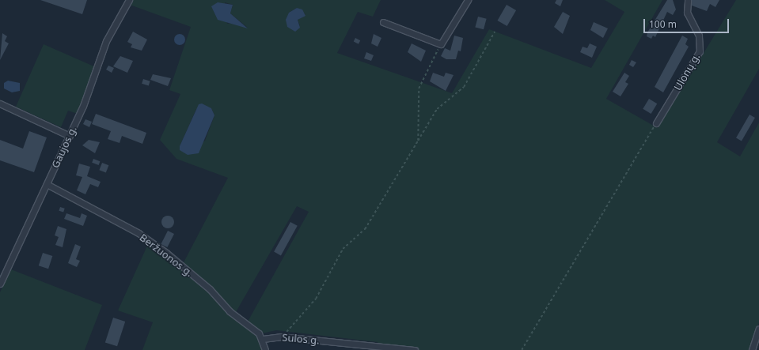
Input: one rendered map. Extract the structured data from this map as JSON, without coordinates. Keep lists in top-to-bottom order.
{
  "streets": {
    "street": [
      "Ulonų g.",
      "Gaujos g.",
      "Beržuonos g.",
      "Sulos g."
    ]
  },
  "crossings": [
    ["Gaujos g.", "Beržuonos g."],
    ["Beržuonos g.", "Sulos g."]
  ],
  "scale_bar": "100 m"
}
